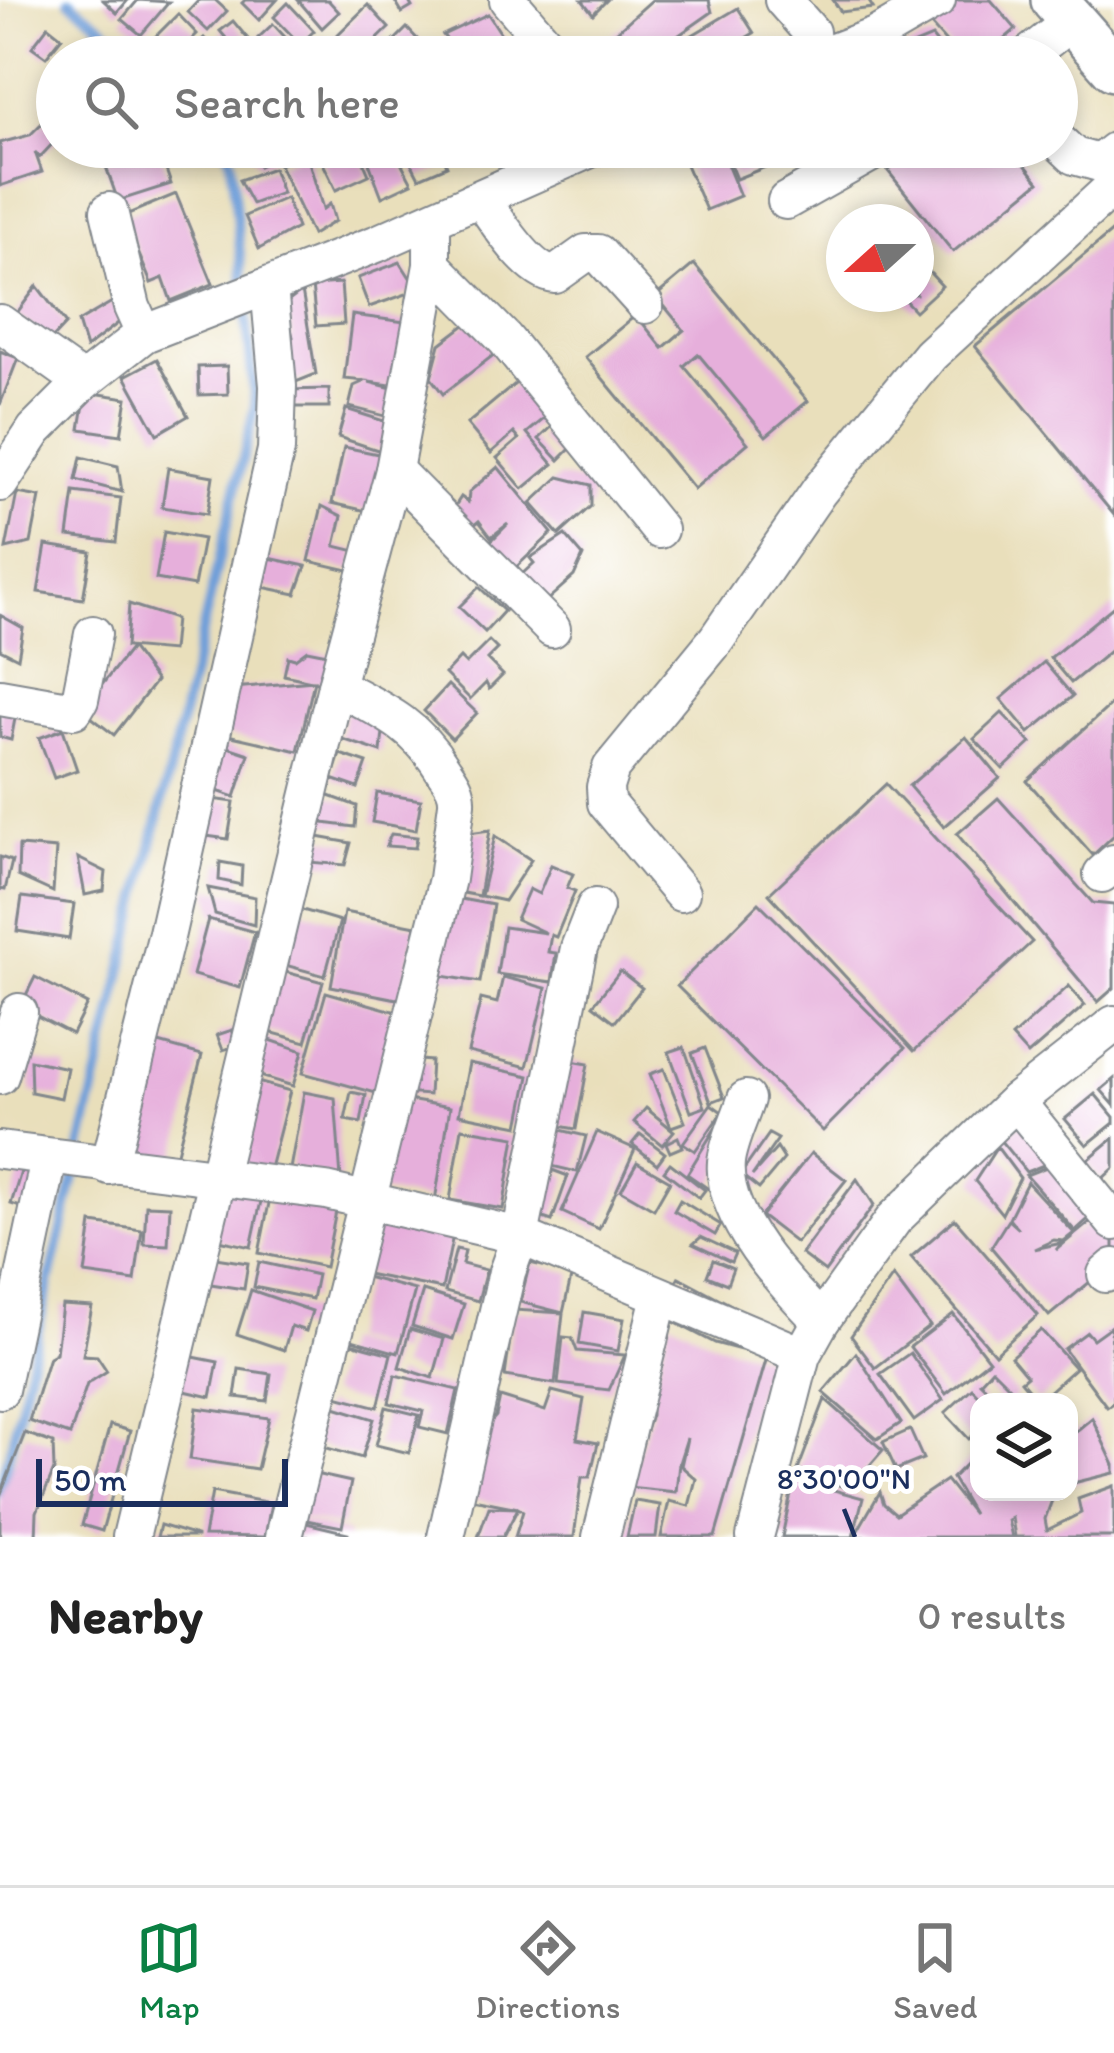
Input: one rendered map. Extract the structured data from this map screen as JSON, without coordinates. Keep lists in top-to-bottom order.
{
  "scale_bar": "50 m",
  "north": "left",
  "page": {
    "search": "Search here",
    "scale": "50 m",
    "heading": ["Nearby", "0 results"],
    "nav": ["Map", "Directions", "Saved"]
  },
  "coordinates": ["8°30'00\"N"]
}
